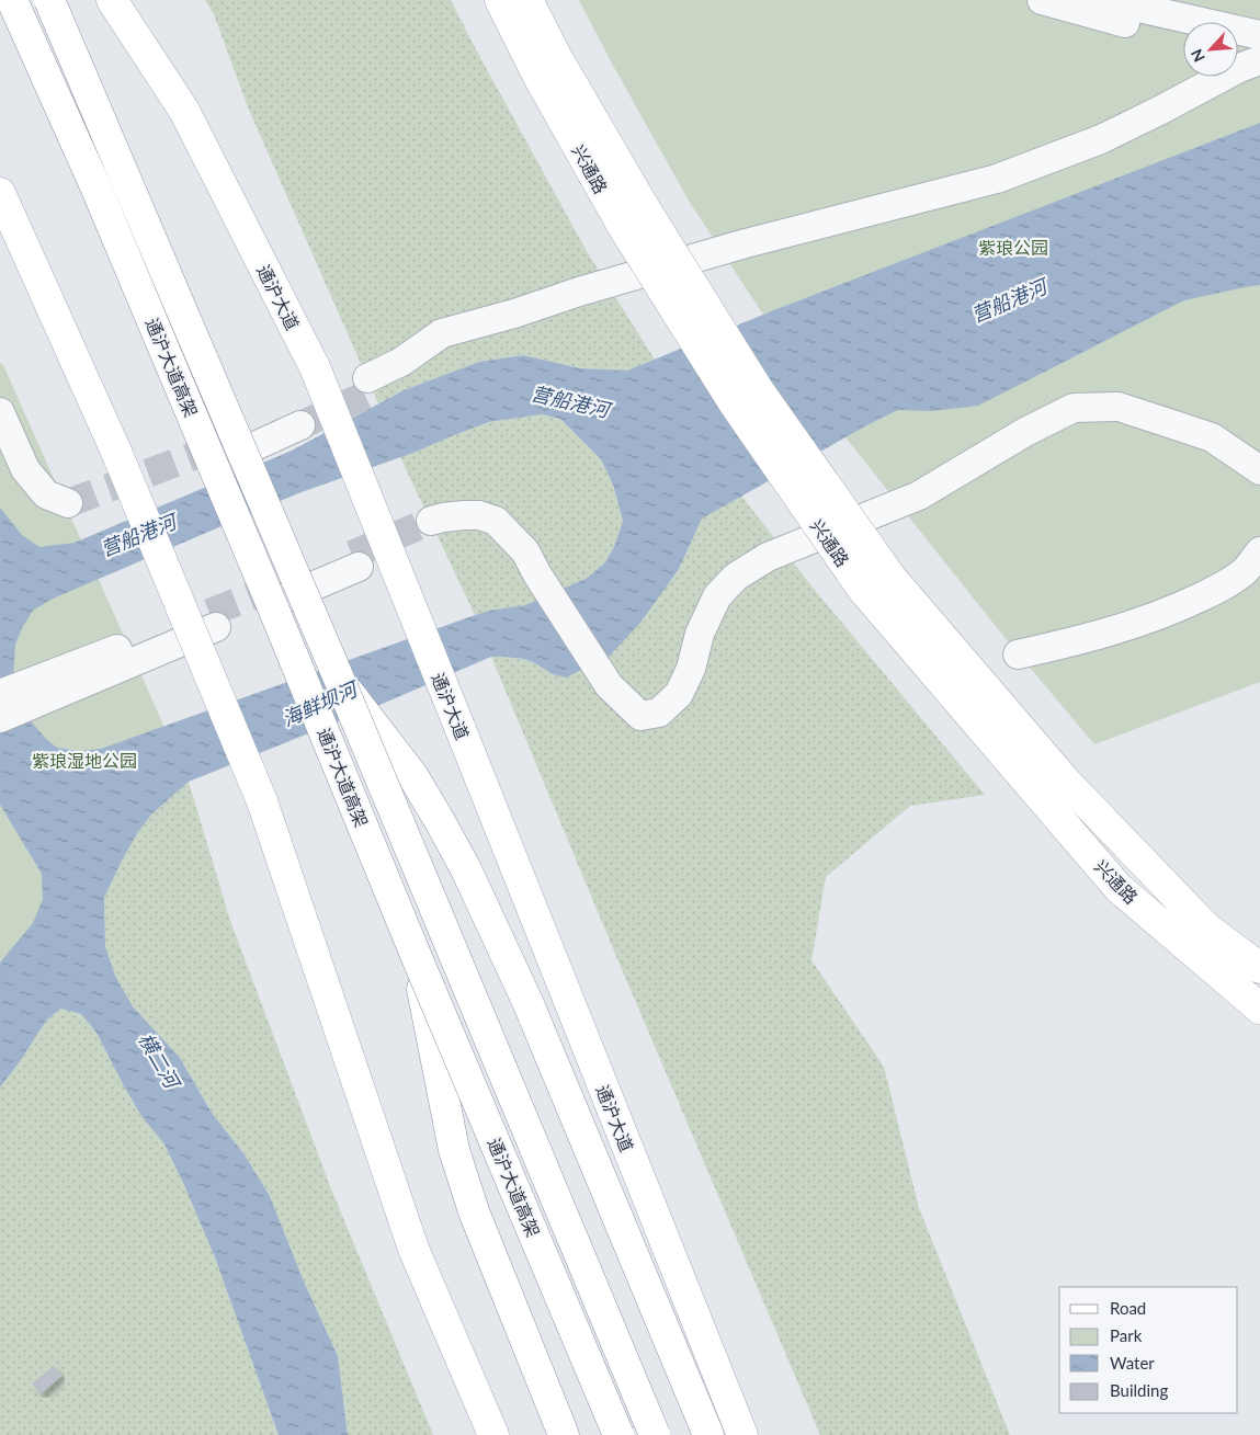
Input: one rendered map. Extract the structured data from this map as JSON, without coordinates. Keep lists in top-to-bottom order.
{
  "streets": {
    "main road": ["兴通路", "通沪大道", "通沪大道高架"]
  },
  "water": ["营船港河", "海鲜坝河", "横二河"],
  "parks": ["紫琅公园", "紫琅湿地公园"],
  "legend": [
    "Road",
    "Park",
    "Water",
    "Building"
  ],
  "north": "bottom left"
}
